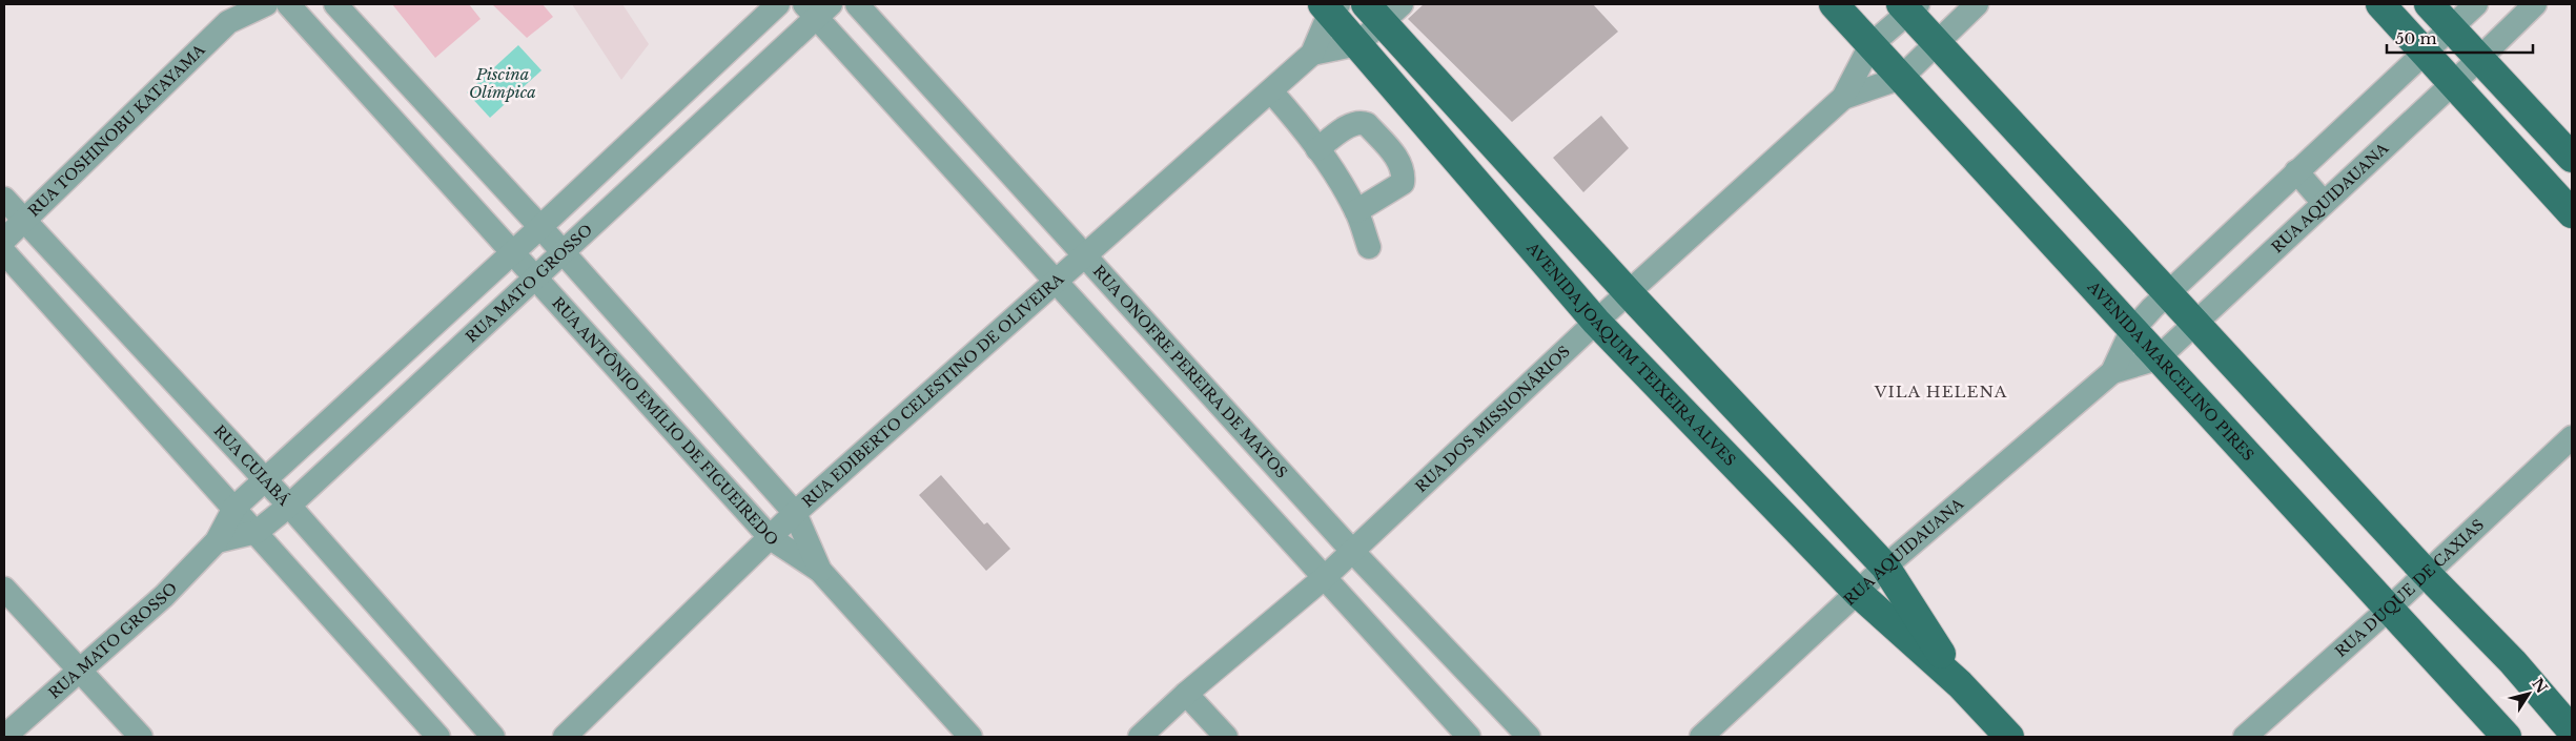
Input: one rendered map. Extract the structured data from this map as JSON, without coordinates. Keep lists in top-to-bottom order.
{
  "streets": {
    "main road": ["AVENIDA JOAQUIM TEIXEIRA ALVES", "AVENIDA MARCELINO PIRES"],
    "street": [
      "RUA TOSHINOBU KATAYAMA",
      "RUA AQUIDAUANA",
      "RUA MATO GROSSO",
      "RUA ONOFRE PEREIRA DE MATOS",
      "RUA EDIBERTO CELESTINO DE OLIVEIRA",
      "RUA DOS MISSIONÁRIOS",
      "RUA ANTÔNIO EMÍLIO DE FIGUEIREDO",
      "RUA CUIABÁ",
      "RUA DUQUE DE CAXIAS"
    ]
  },
  "crossings": [
    ["RUA TOSHINOBU KATAYAMA", "RUA CUIABÁ"],
    ["RUA AQUIDAUANA", "AVENIDA JOAQUIM TEIXEIRA ALVES"],
    ["RUA AQUIDAUANA", "AVENIDA MARCELINO PIRES"],
    ["RUA MATO GROSSO", "RUA ANTÔNIO EMÍLIO DE FIGUEIREDO"],
    ["RUA MATO GROSSO", "RUA CUIABÁ"],
    ["AVENIDA JOAQUIM TEIXEIRA ALVES", "RUA EDIBERTO CELESTINO DE OLIVEIRA"],
    ["AVENIDA JOAQUIM TEIXEIRA ALVES", "RUA DOS MISSIONÁRIOS"],
    ["AVENIDA MARCELINO PIRES", "RUA DOS MISSIONÁRIOS"],
    ["AVENIDA MARCELINO PIRES", "RUA DUQUE DE CAXIAS"],
    ["RUA ONOFRE PEREIRA DE MATOS", "RUA EDIBERTO CELESTINO DE OLIVEIRA"],
    ["RUA ONOFRE PEREIRA DE MATOS", "RUA DOS MISSIONÁRIOS"],
    ["RUA EDIBERTO CELESTINO DE OLIVEIRA", "RUA ANTÔNIO EMÍLIO DE FIGUEIREDO"]
  ],
  "districts": ["VILA HELENA"],
  "water": ["Piscina Olímpica"],
  "scale_bar": "50 m",
  "north": "top right"
}
